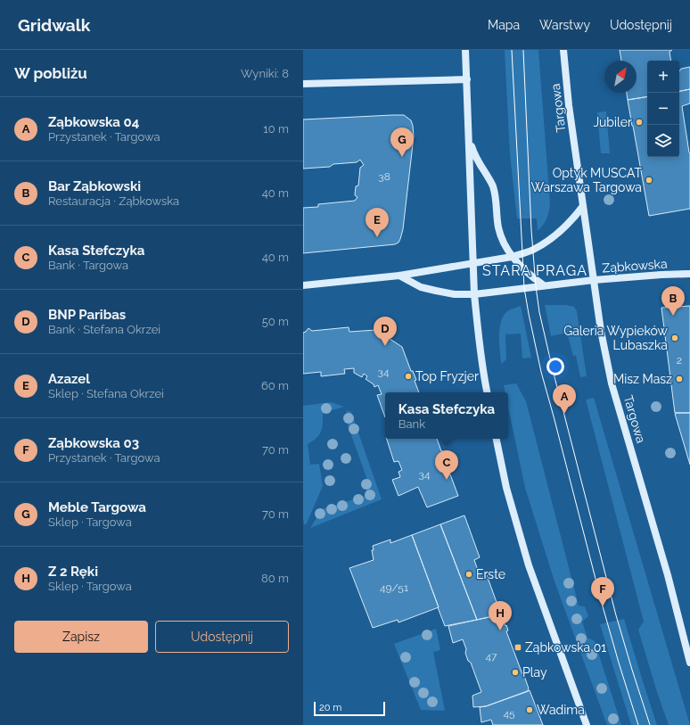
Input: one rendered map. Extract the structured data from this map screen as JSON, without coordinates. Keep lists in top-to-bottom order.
{
  "streets": {
    "main road": ["Targowa", "Ząbkowska"]
  },
  "crossings": [
    ["Targowa", "Ząbkowska"]
  ],
  "districts": ["STARA PRAGA"],
  "places": {
    "other": [
      "Jubiler",
      "Optyk MUSCAT Warszawa Targowa",
      "Galeria Wypieków Lubaszka",
      "Top Fryzjer",
      "Misz Masz",
      "Erste",
      "Play",
      "Wadima"
    ],
    "transit": ["Ząbkowska 01"]
  },
  "house_numbers": [
    "38",
    "2",
    "34",
    "34",
    "49/51",
    "47",
    "45"
  ],
  "scale_bar": "20 m",
  "north": "top right",
  "page": {
    "header": "Gridwalk",
    "nav": ["Mapa", "Warstwy", "Udostępnij"],
    "heading": ["W pobliżu", "Wyniki: 8"],
    "map_buttons": ["+", "−"],
    "list": [
      {
        "mark": "A",
        "name": "Ząbkowska 04",
        "note": "Przystanek · Targowa",
        "value": "10 m"
      },
      {
        "mark": "B",
        "name": "Bar Ząbkowski",
        "note": "Restauracja · Ząbkowska",
        "value": "40 m"
      },
      {
        "mark": "C",
        "name": "Kasa Stefczyka",
        "note": "Bank · Targowa",
        "value": "40 m"
      },
      {
        "mark": "D",
        "name": "BNP Paribas",
        "note": "Bank · Stefana Okrzei",
        "value": "50 m"
      },
      {
        "mark": "E",
        "name": "Azazel",
        "note": "Sklep · Stefana Okrzei",
        "value": "60 m"
      },
      {
        "mark": "F",
        "name": "Ząbkowska 03",
        "note": "Przystanek · Targowa",
        "value": "70 m"
      },
      {
        "mark": "G",
        "name": "Meble Targowa",
        "note": "Sklep · Targowa",
        "value": "70 m"
      },
      {
        "mark": "H",
        "name": "Z 2 Ręki",
        "note": "Sklep · Targowa",
        "value": "80 m"
      }
    ],
    "pins": [
      "G",
      "E",
      "B",
      "D",
      "A",
      "C",
      "F",
      "H"
    ],
    "popup": ["Kasa Stefczyka", "Bank"],
    "buttons": ["Zapisz", "Udostępnij"],
    "scale": "20 m"
  }
}
